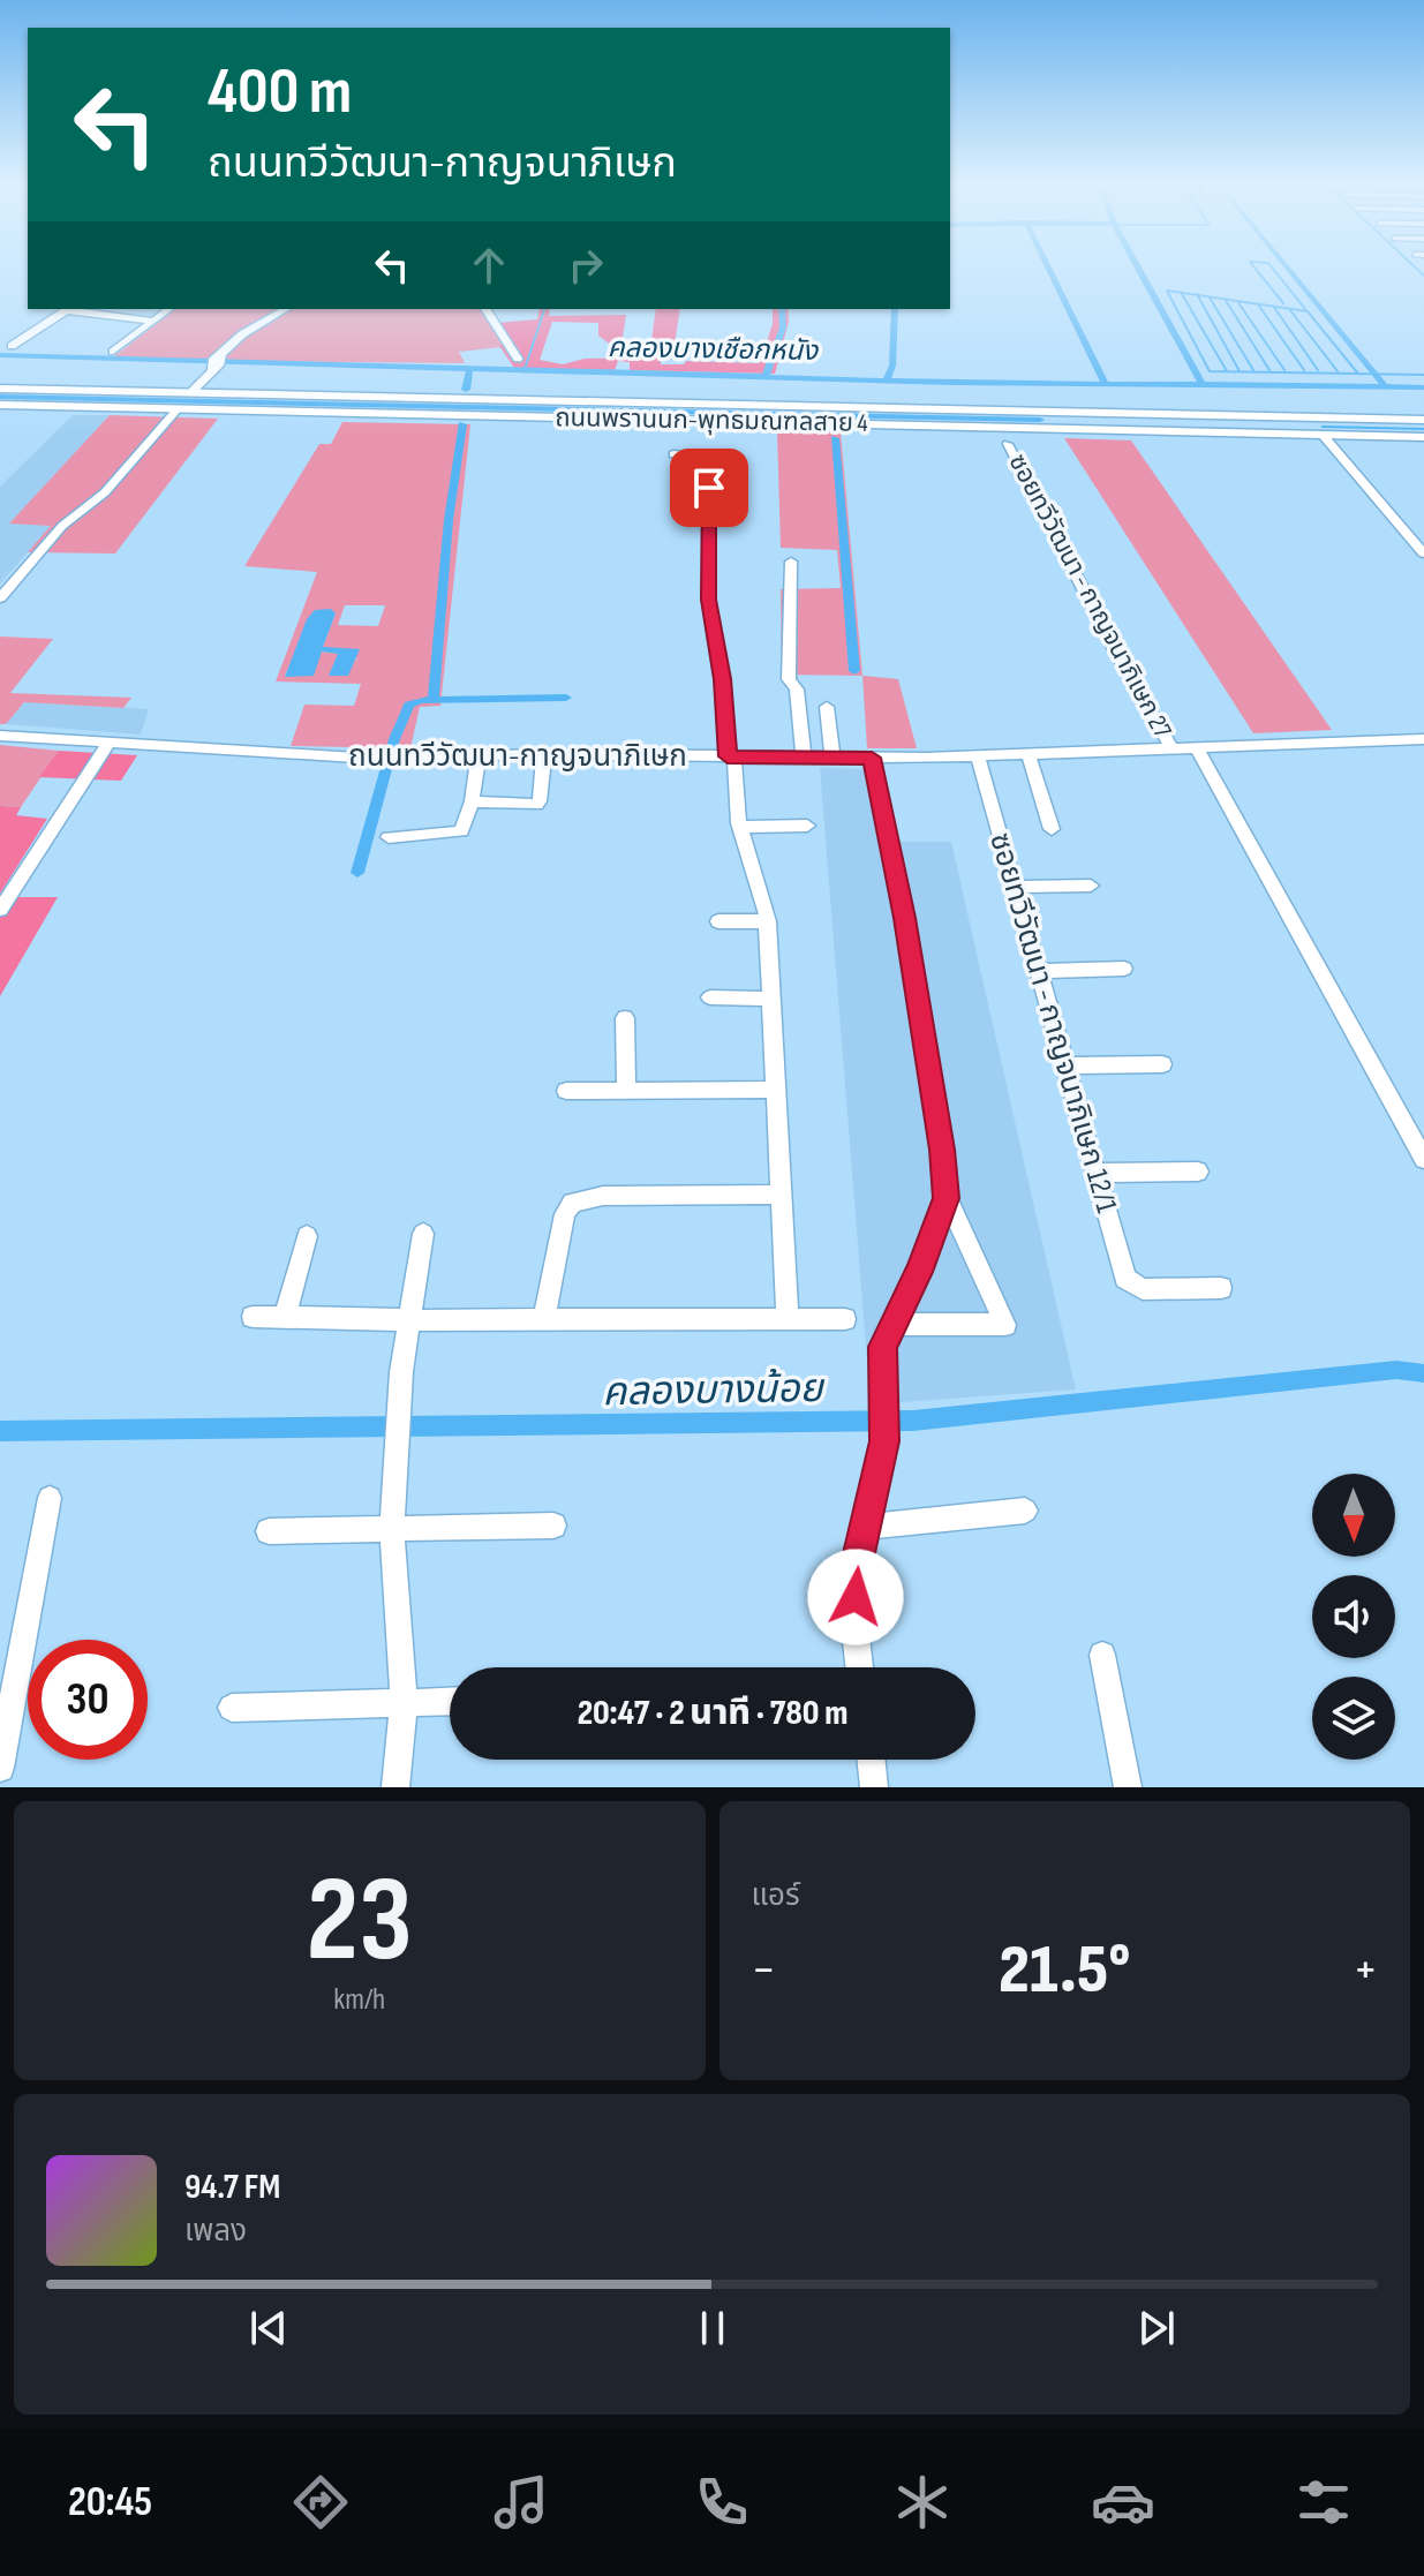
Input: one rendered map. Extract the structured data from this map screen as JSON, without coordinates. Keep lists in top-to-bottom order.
{
  "streets": {
    "main road": ["ถนนพรานนก-พุทธมณฑลสาย 4"],
    "street": ["ซอยทวีวัฒนา - กาญจนาภิเษก 27", "ถนนทวีวัฒนา-กาญจนาภิเษก", "ซอยทวีวัฒนา - กาญจนาภิเษก 12/1"]
  },
  "crossings": [
    ["ซอยทวีวัฒนา - กาญจนาภิเษก 27", "ถนนทวีวัฒนา-กาญจนาภิเษก"],
    ["ถนนทวีวัฒนา-กาญจนาภิเษก", "ซอยทวีวัฒนา - กาญจนาภิเษก 12/1"]
  ],
  "water": ["คลองบางเชือกหนัง", "คลองบางน้อย"],
  "north": "bottom",
  "page": {
    "turn": ["400 m", "ถนนทวีวัฒนา-กาญจนาภิเษก"],
    "limit": "30",
    "trip": "20:47 · 2 นาที · 780 m",
    "tile": [
      ["23", "km/h"],
      "แอร์"
    ],
    "heat": ["−", "21.5°", "+"],
    "song": ["94.7 FM", "เพลง"],
    "tabs": "20:45"
  }
}
